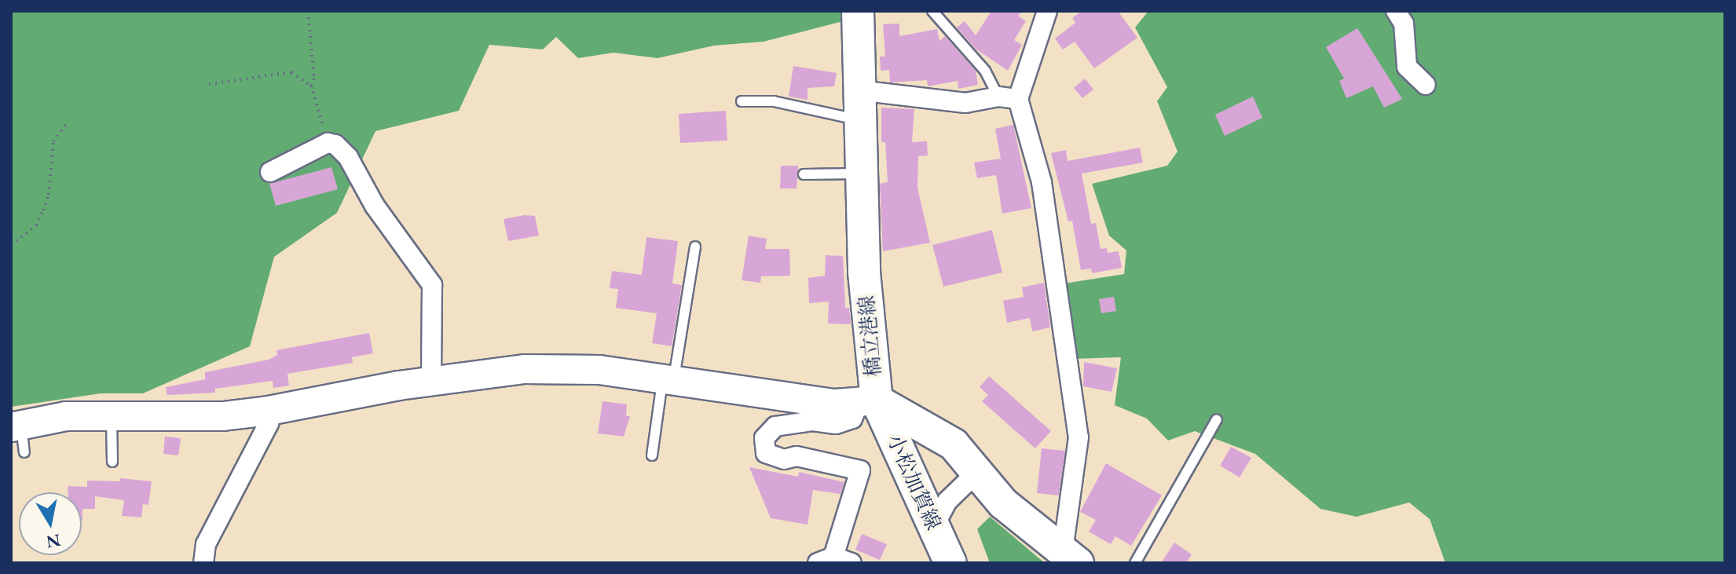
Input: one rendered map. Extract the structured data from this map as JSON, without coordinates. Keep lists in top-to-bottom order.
{
  "streets": {
    "main road": ["橋立港線", "小松加賀線"]
  },
  "crossings": [
    ["橋立港線", "小松加賀線"]
  ],
  "north": "bottom"
}
